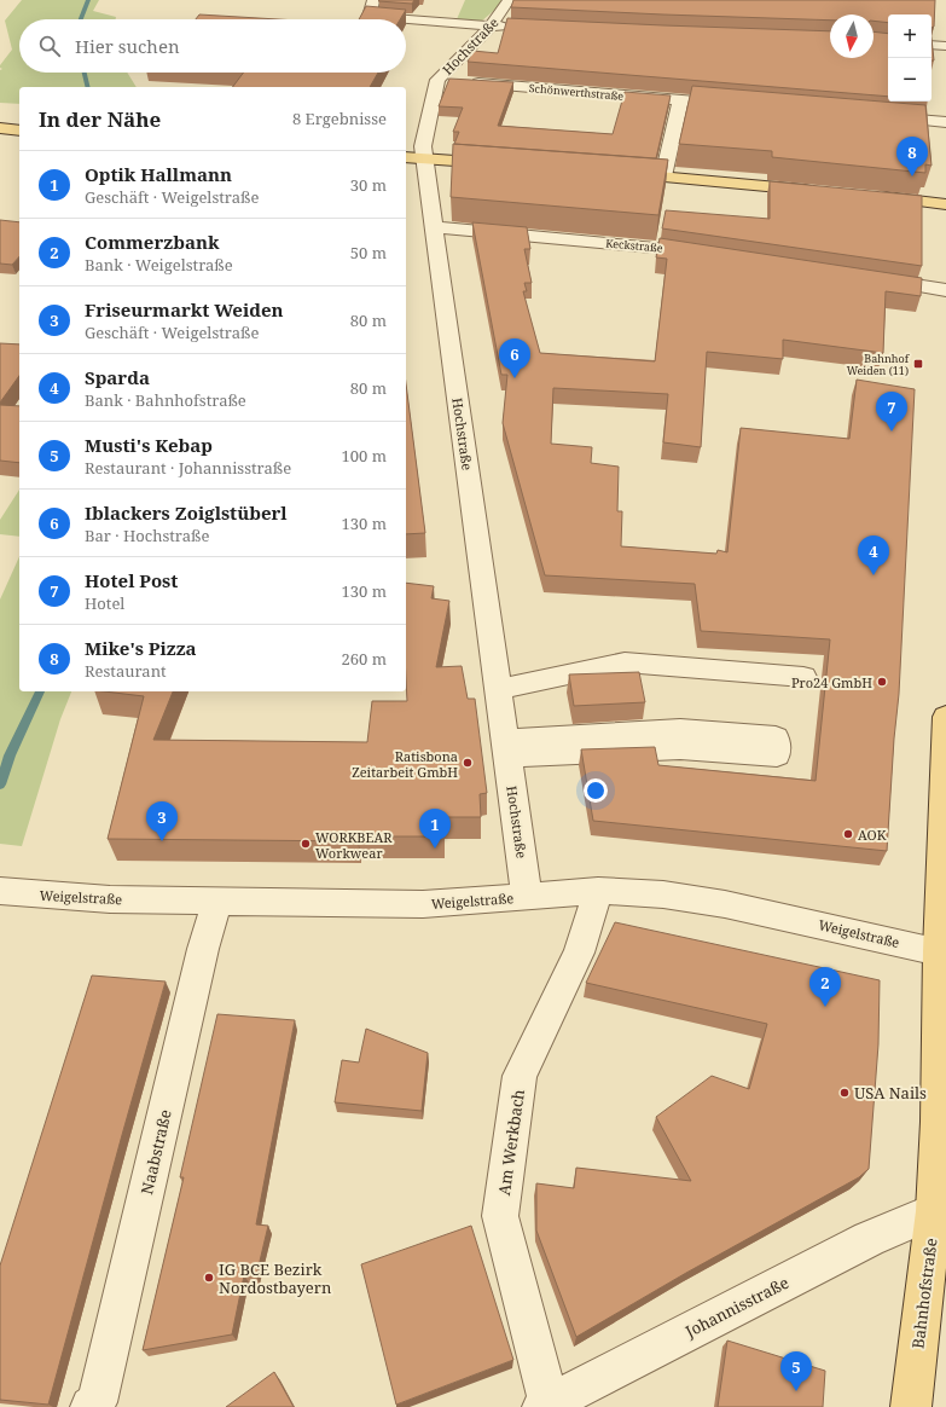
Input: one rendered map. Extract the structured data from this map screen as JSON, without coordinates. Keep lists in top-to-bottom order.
{
  "streets": {
    "main road": ["Bahnhofstraße"],
    "street": [
      "Hochstraße",
      "Schönwerthstraße",
      "Keckstraße",
      "Weigelstraße",
      "Am Werkbach",
      "Naabstraße",
      "Johannisstraße"
    ]
  },
  "crossings": [
    ["Hochstraße", "Schönwerthstraße"],
    ["Hochstraße", "Keckstraße"],
    ["Hochstraße", "Weigelstraße"],
    ["Weigelstraße", "Am Werkbach"],
    ["Weigelstraße", "Naabstraße"],
    ["Weigelstraße", "Bahnhofstraße"],
    ["Am Werkbach", "Johannisstraße"],
    ["Bahnhofstraße", "Johannisstraße"]
  ],
  "places": {
    "transit": ["Bahnhof Weiden (11)"],
    "other": [
      "Pro24 GmbH",
      "Ratisbona Zeitarbeit GmbH",
      "AOK",
      "WORKBEAR Workwear",
      "USA Nails",
      "IG BCE Bezirk Nordostbayern"
    ]
  },
  "north": "bottom",
  "page": {
    "map_buttons": ["+", "−"],
    "search": "Hier suchen",
    "heading": ["In der Nähe", "8 Ergebnisse"],
    "pins": [
      "8",
      "6",
      "7",
      "4",
      "3",
      "1",
      "2",
      "5"
    ],
    "list": [
      {
        "mark": "1",
        "name": "Optik Hallmann",
        "note": "Geschäft · Weigelstraße",
        "value": "30 m"
      },
      {
        "mark": "2",
        "name": "Commerzbank",
        "note": "Bank · Weigelstraße",
        "value": "50 m"
      },
      {
        "mark": "3",
        "name": "Friseurmarkt Weiden",
        "note": "Geschäft · Weigelstraße",
        "value": "80 m"
      },
      {
        "mark": "4",
        "name": "Sparda",
        "note": "Bank · Bahnhofstraße",
        "value": "80 m"
      },
      {
        "mark": "5",
        "name": "Musti's Kebap",
        "note": "Restaurant · Johannisstraße",
        "value": "100 m"
      },
      {
        "mark": "6",
        "name": "Iblackers Zoiglstüberl",
        "note": "Bar · Hochstraße",
        "value": "130 m"
      },
      {
        "mark": "7",
        "name": "Hotel Post",
        "note": "Hotel",
        "value": "130 m"
      },
      {
        "mark": "8",
        "name": "Mike's Pizza",
        "note": "Restaurant",
        "value": "260 m"
      }
    ]
  }
}
